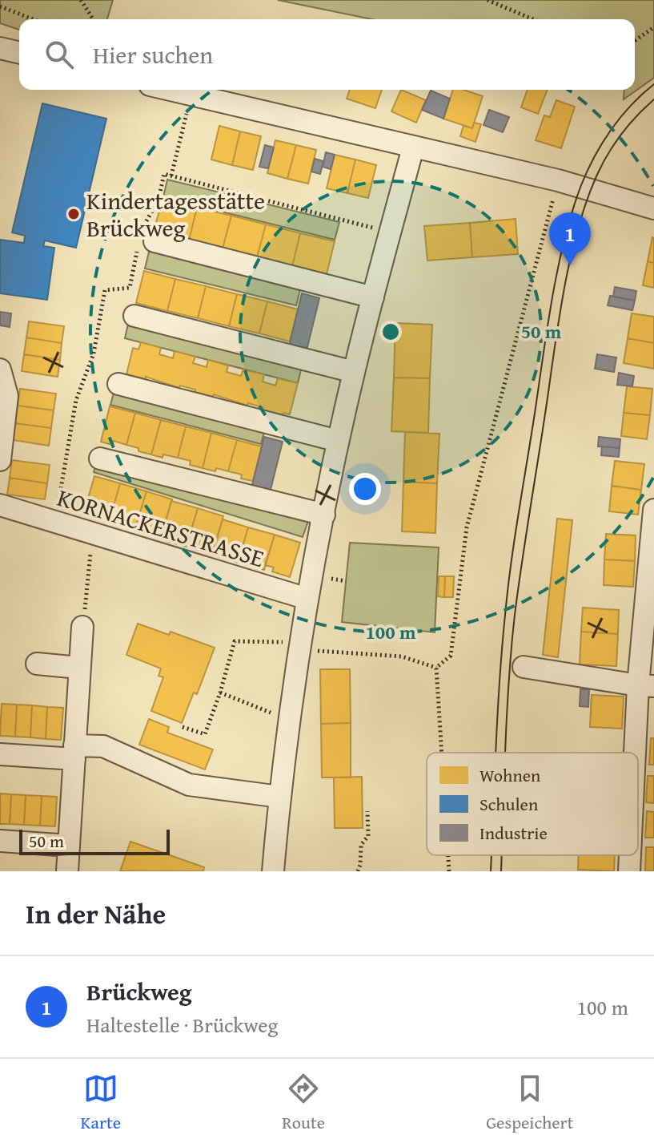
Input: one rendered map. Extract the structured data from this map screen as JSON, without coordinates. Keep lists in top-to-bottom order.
{
  "streets": {
    "street": ["KORNACKERSTRASSE"]
  },
  "places": ["Kindertagesstätte Brückweg"],
  "legend": ["Wohnen", "Schulen", "Industrie"],
  "scale_bar": "50 m",
  "page": {
    "search": "Hier suchen",
    "pins": "1",
    "scale": "50 m",
    "heading": "In der Nähe",
    "list": [
      {
        "mark": "1",
        "name": "Brückweg",
        "note": "Haltestelle · Brückweg",
        "value": "100 m"
      }
    ],
    "nav": ["Karte", "Route", "Gespeichert"]
  },
  "rings": ["50 m", "100 m"]
}
